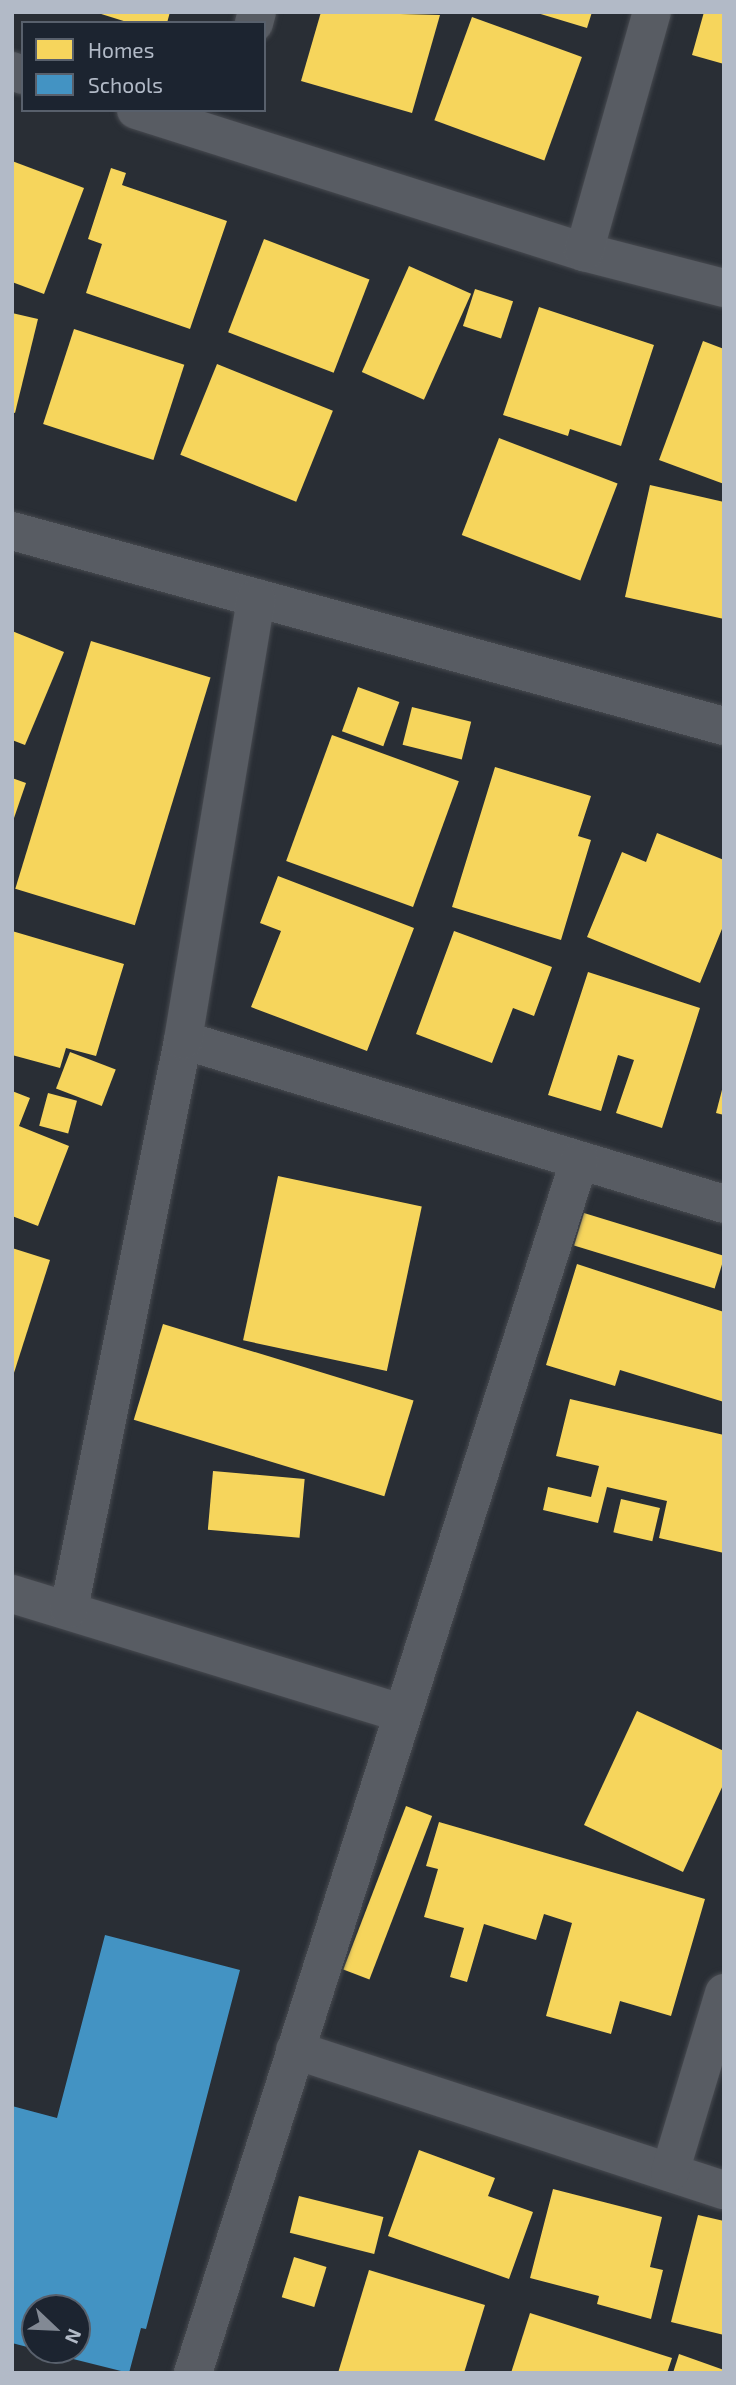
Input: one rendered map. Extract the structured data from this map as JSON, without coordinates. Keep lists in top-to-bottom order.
{
  "legend": ["Homes", "Schools"],
  "north": "bottom right"
}
